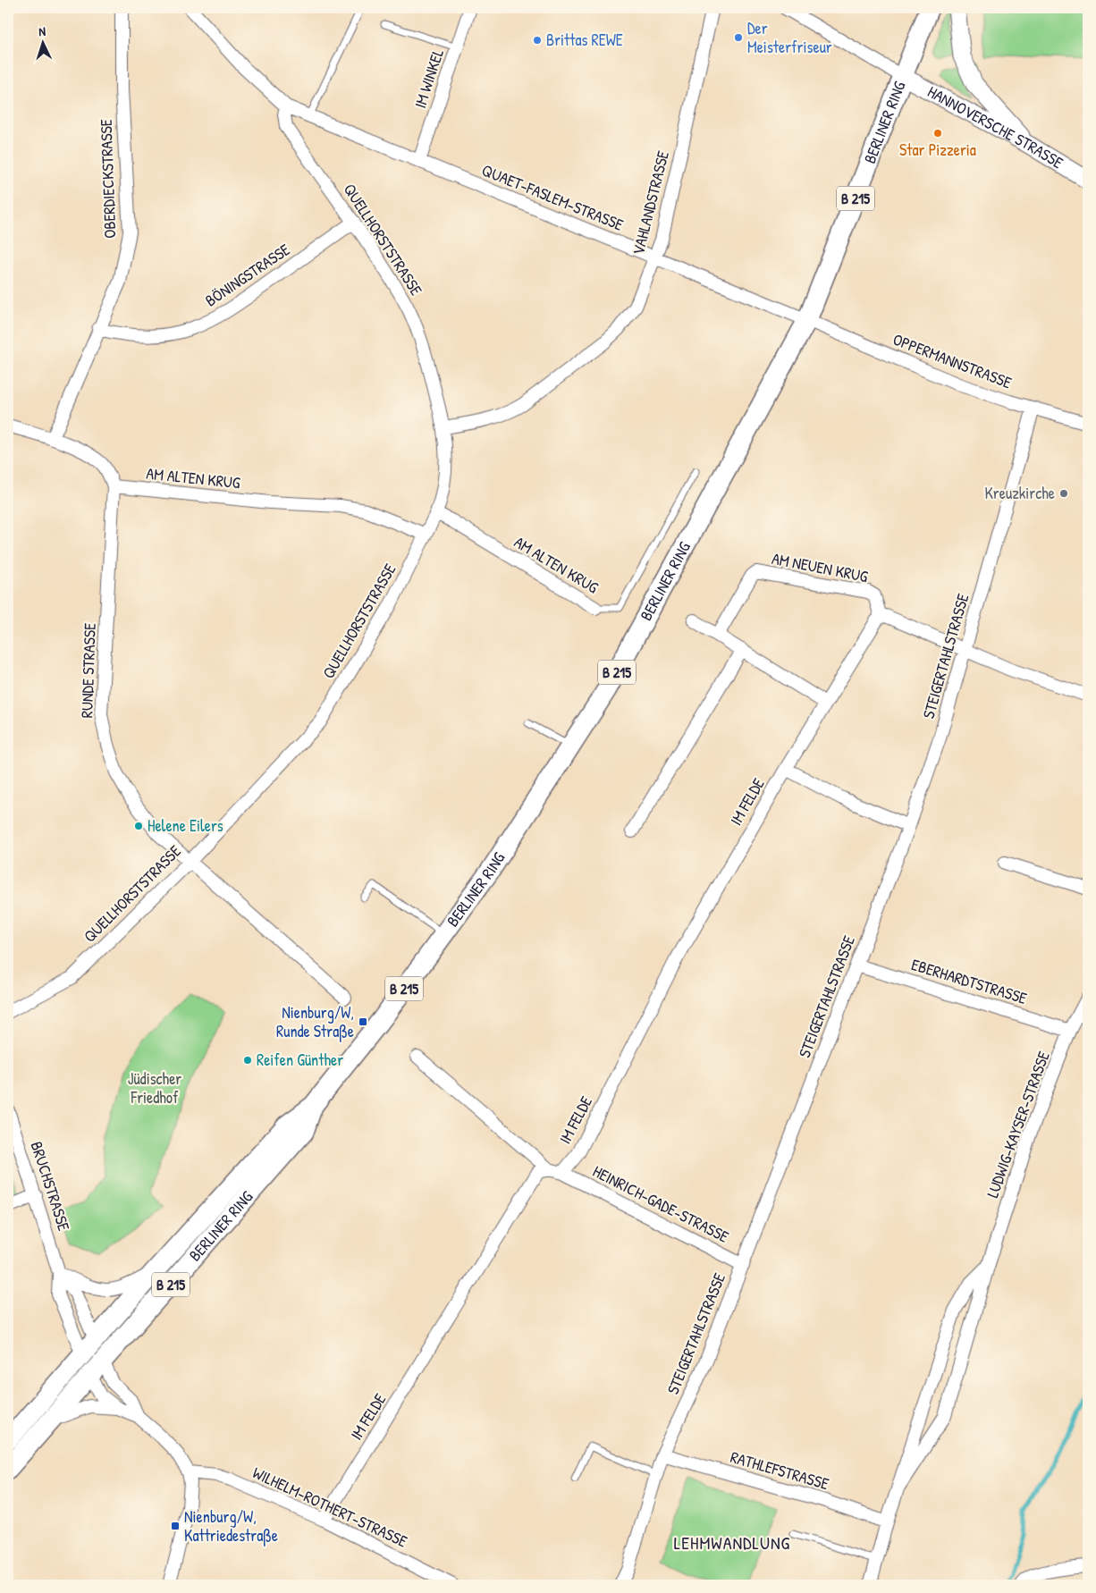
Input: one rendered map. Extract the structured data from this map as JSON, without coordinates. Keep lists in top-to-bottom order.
{
  "streets": {
    "main road": ["BERLINER RING", "B 215"],
    "street": [
      "IM WINKEL",
      "HANNOVERSCHE STRASSE",
      "OBERDIECKSTRASSE",
      "QUAET-FASLEM-STRASSE",
      "VAHLANDSTRASSE",
      "QUELLHORSTSTRASSE",
      "BÖNINGSTRASSE",
      "OPPERMANNSTRASSE",
      "AM ALTEN KRUG",
      "AM NEUEN KRUG",
      "STEIGERTAHLSTRASSE",
      "RUNDE STRASSE",
      "IM FELDE",
      "EBERHARDTSTRASSE",
      "LUDWIG-KAYSER-STRASSE",
      "BRUCHSTRASSE",
      "HEINRICH-GADE-STRASSE",
      "RATHLEFSTRASSE",
      "WILHELM-ROTHERT-STRASSE"
    ]
  },
  "crossings": [
    ["IM WINKEL", "QUAET-FASLEM-STRASSE"],
    ["BERLINER RING", "HANNOVERSCHE STRASSE"],
    ["BERLINER RING", "QUAET-FASLEM-STRASSE"],
    ["BERLINER RING", "OPPERMANNSTRASSE"],
    ["BERLINER RING", "BRUCHSTRASSE"],
    ["OBERDIECKSTRASSE", "BÖNINGSTRASSE"],
    ["QUAET-FASLEM-STRASSE", "VAHLANDSTRASSE"],
    ["QUAET-FASLEM-STRASSE", "QUELLHORSTSTRASSE"],
    ["QUAET-FASLEM-STRASSE", "OPPERMANNSTRASSE"],
    ["VAHLANDSTRASSE", "QUELLHORSTSTRASSE"],
    ["QUELLHORSTSTRASSE", "BÖNINGSTRASSE"],
    ["QUELLHORSTSTRASSE", "AM ALTEN KRUG"],
    ["QUELLHORSTSTRASSE", "RUNDE STRASSE"],
    ["OPPERMANNSTRASSE", "STEIGERTAHLSTRASSE"],
    ["AM ALTEN KRUG", "RUNDE STRASSE"],
    ["STEIGERTAHLSTRASSE", "EBERHARDTSTRASSE"],
    ["STEIGERTAHLSTRASSE", "HEINRICH-GADE-STRASSE"],
    ["STEIGERTAHLSTRASSE", "RATHLEFSTRASSE"],
    ["IM FELDE", "HEINRICH-GADE-STRASSE"],
    ["IM FELDE", "WILHELM-ROTHERT-STRASSE"],
    ["EBERHARDTSTRASSE", "LUDWIG-KAYSER-STRASSE"],
    ["LUDWIG-KAYSER-STRASSE", "RATHLEFSTRASSE"]
  ],
  "districts": ["LEHMWANDLUNG"],
  "parks": ["Jüdischer Friedhof"],
  "places": {
    "other": [
      "Der Meisterfriseur",
      "Brittas REWE",
      "Star Pizzeria",
      "Kreuzkirche",
      "Helene Eilers",
      "Reifen Günther"
    ],
    "transit": ["Nienburg/W, Runde Straße", "Nienburg/W, Kattriedestraße"]
  },
  "north": "top"
}
